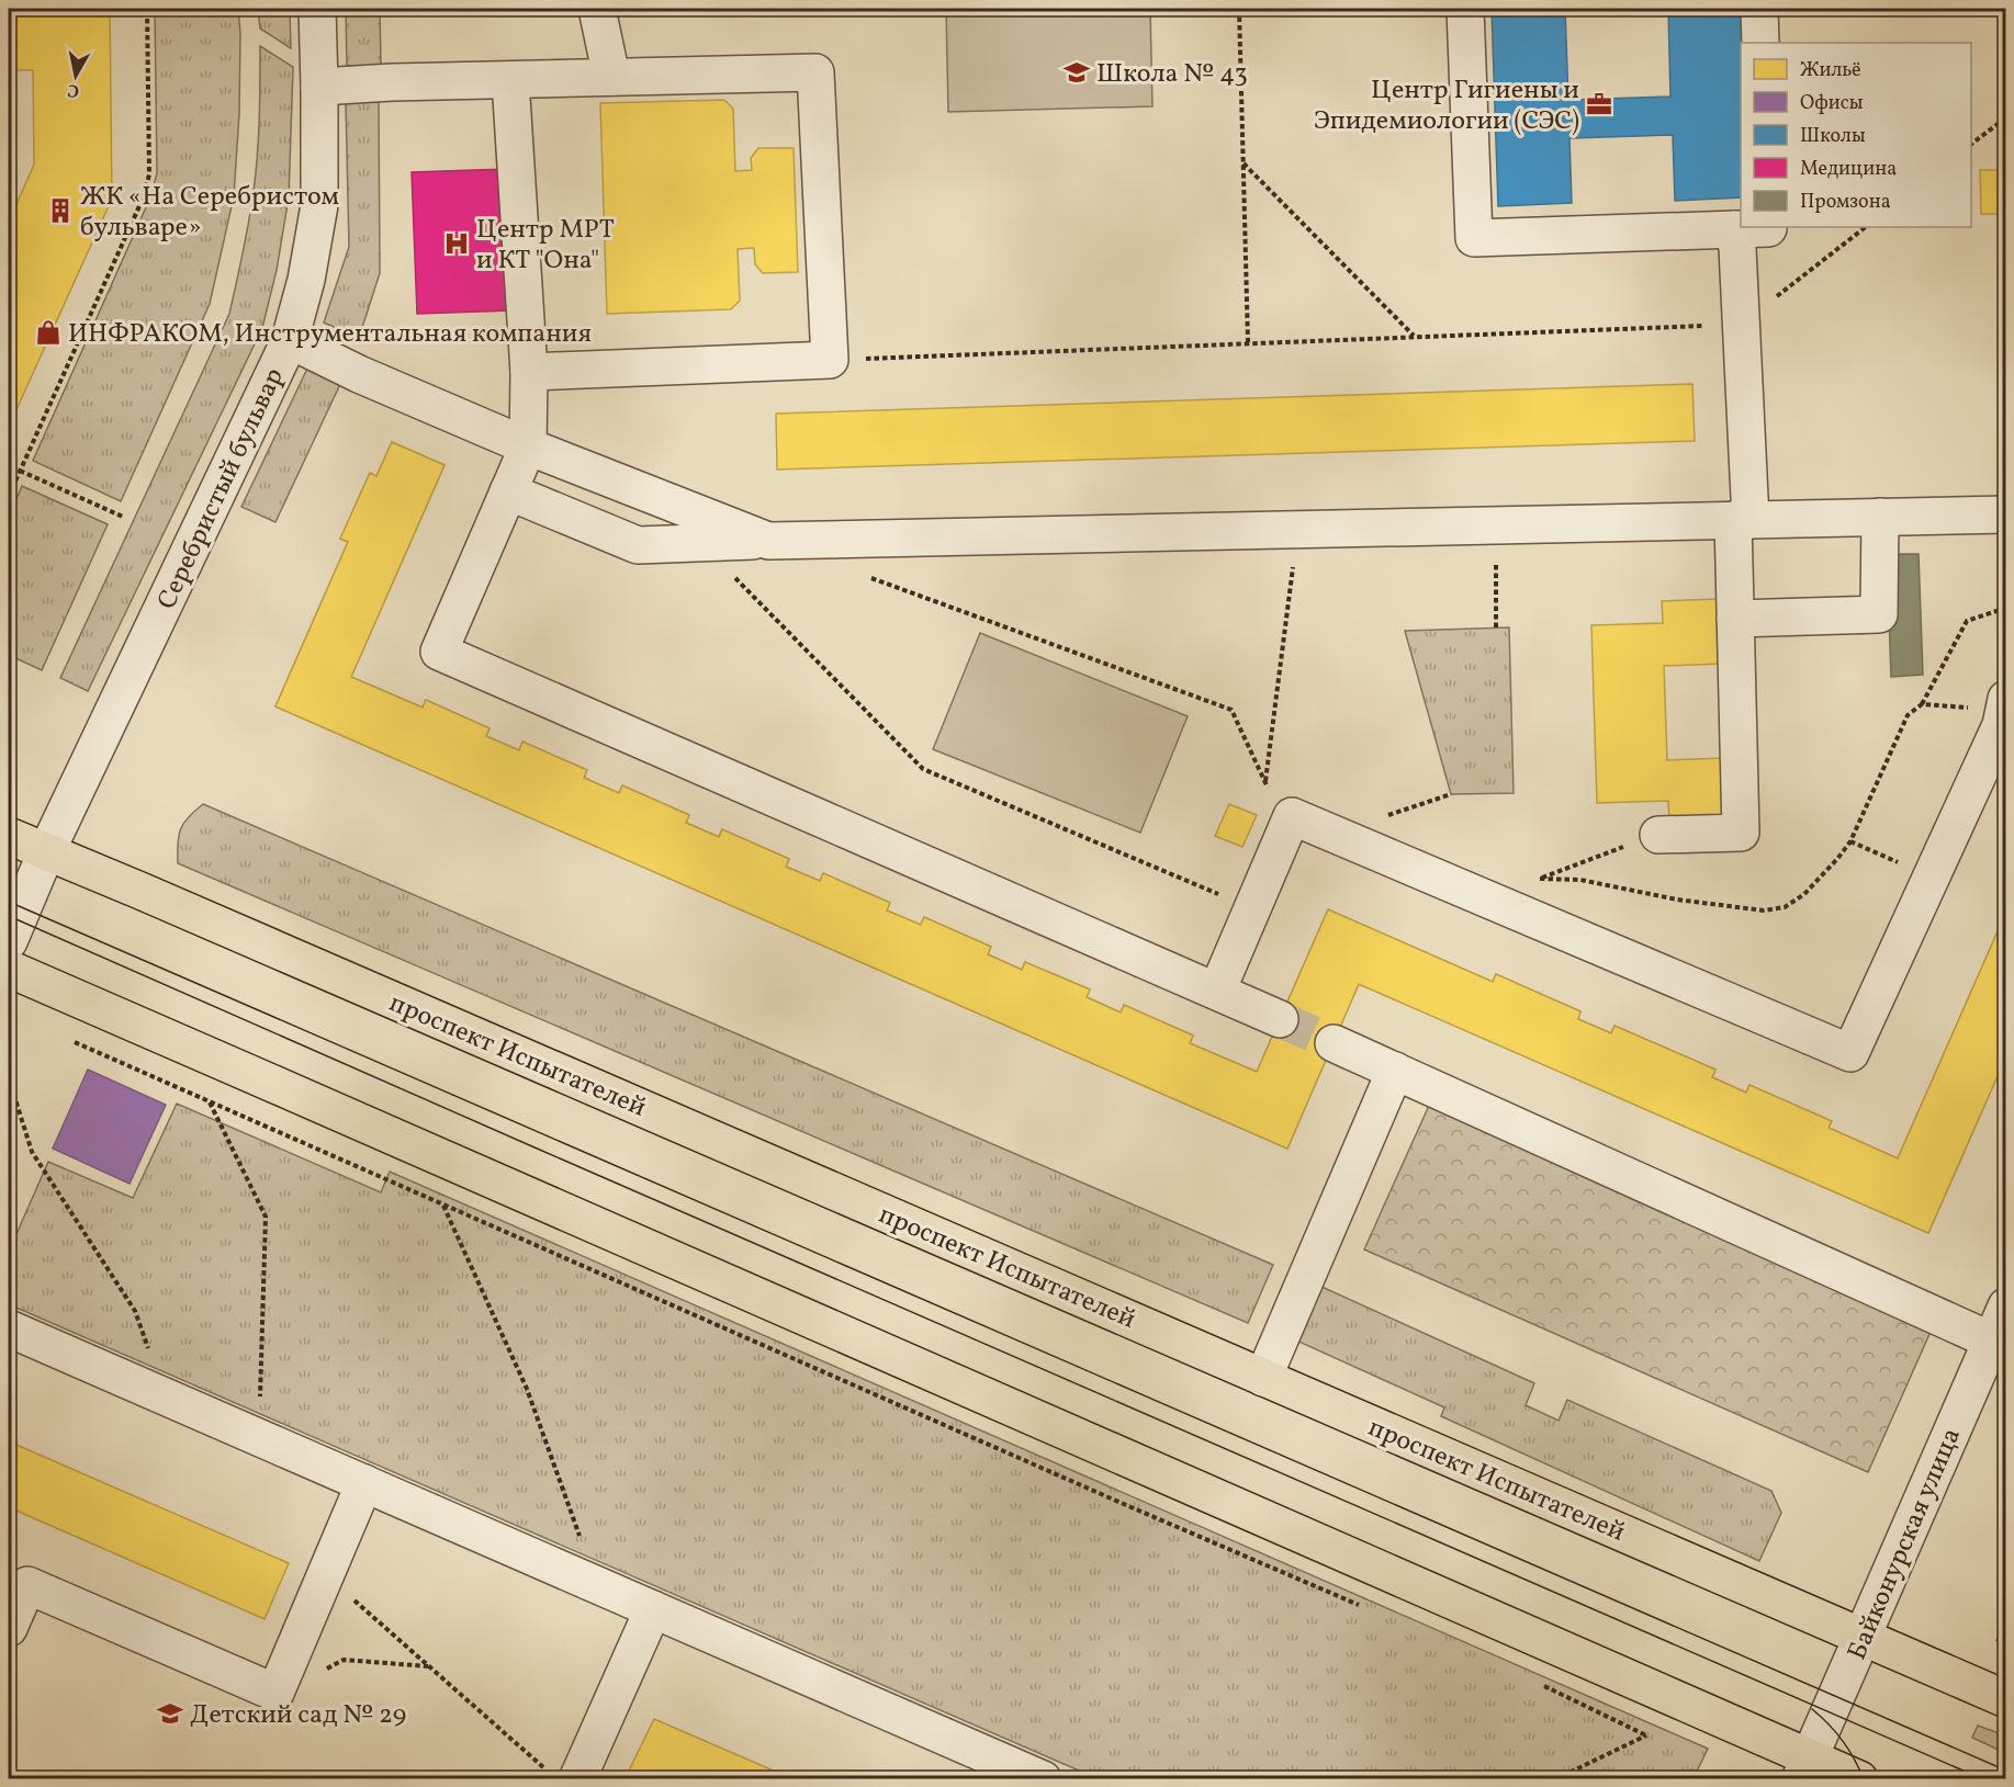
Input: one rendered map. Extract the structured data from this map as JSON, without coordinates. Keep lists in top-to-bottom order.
{
  "streets": {
    "main road": ["проспект Испытателей"],
    "street": ["Серебристый бульвар", "Байконурская улица"]
  },
  "crossings": [
    ["Серебристый бульвар", "проспект Испытателей"],
    ["проспект Испытателей", "Байконурская улица"]
  ],
  "places": {
    "school or university": ["Школа № 43", "Детский сад № 29"],
    "office": ["Центр Гигиены и Эпидемиологии (СЭС)"],
    "building": ["ЖК «На Серебристом бульваре»"],
    "hospital": ["Центр МРТ и КТ \"Она\""],
    "shop": ["ИНФРАКОМ, Инструментальная компания"]
  },
  "legend": [
    "Жильё",
    "Офисы",
    "Школы",
    "Медицина",
    "Промзона"
  ],
  "north": "bottom"
}
